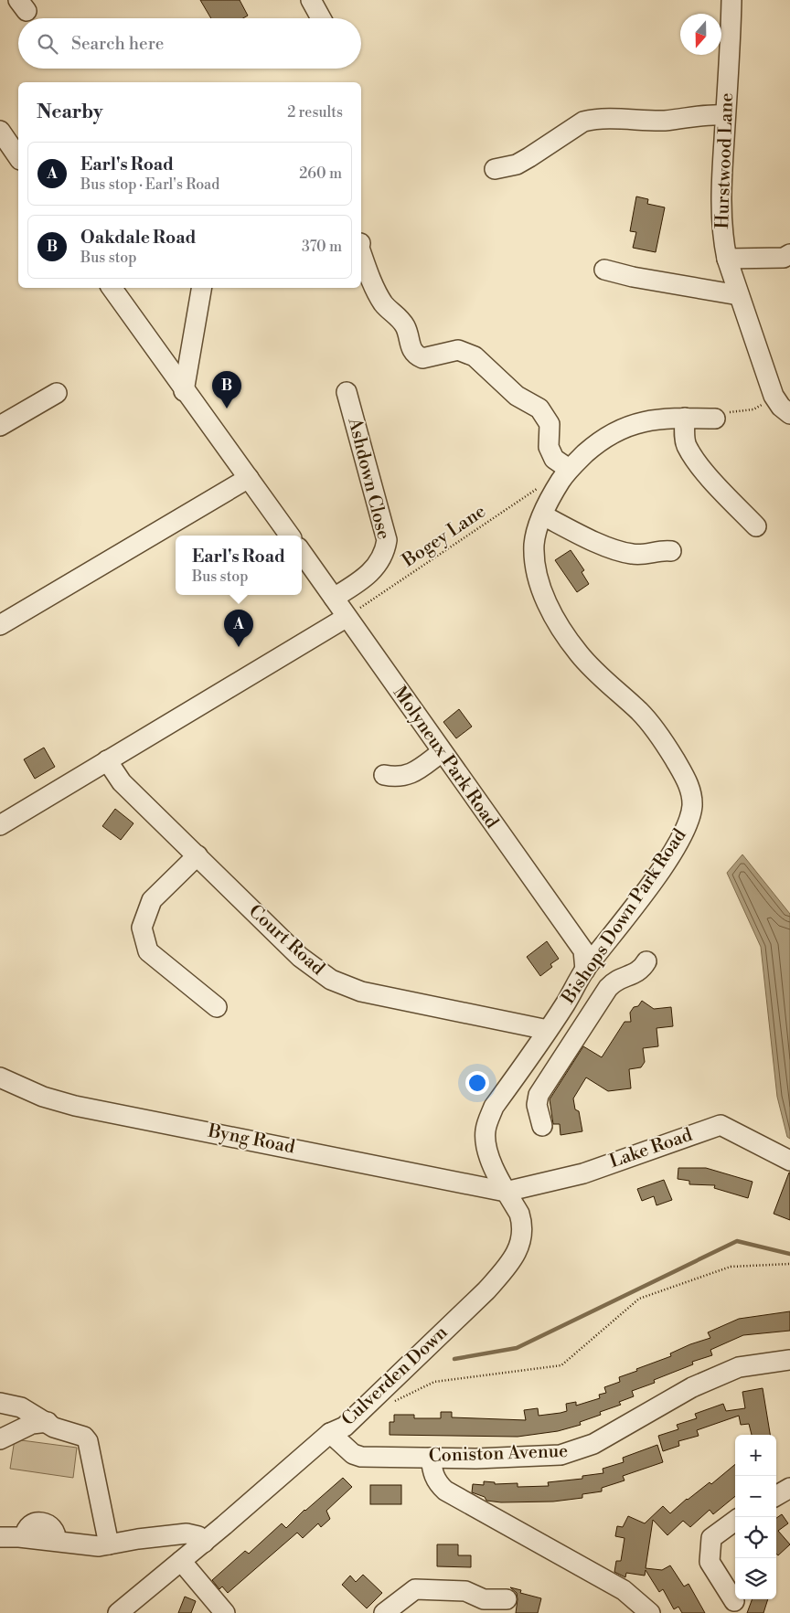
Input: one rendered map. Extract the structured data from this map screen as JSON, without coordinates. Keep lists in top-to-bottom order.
{
  "streets": {
    "street": [
      "Hurstwood Lane",
      "Ashdown Close",
      "Molyneux Park Road",
      "Bishops Down Park Road",
      "Court Road",
      "Byng Road",
      "Lake Road",
      "Culverden Down",
      "Coniston Avenue"
    ],
    "path": ["Bogey Lane"]
  },
  "crossings": [
    ["Ashdown Close", "Molyneux Park Road"],
    ["Bogey Lane", "Molyneux Park Road"],
    ["Bogey Lane", "Bishops Down Park Road"],
    ["Molyneux Park Road", "Bishops Down Park Road"],
    ["Bishops Down Park Road", "Court Road"],
    ["Bishops Down Park Road", "Culverden Down"],
    ["Byng Road", "Lake Road"],
    ["Byng Road", "Culverden Down"],
    ["Lake Road", "Culverden Down"],
    ["Culverden Down", "Coniston Avenue"]
  ],
  "north": "bottom",
  "page": {
    "search": "Search here",
    "heading": ["Nearby", "2 results"],
    "list": [
      {
        "mark": "A",
        "name": "Earl's Road",
        "note": "Bus stop · Earl's Road",
        "value": "260 m"
      },
      {
        "mark": "B",
        "name": "Oakdale Road",
        "note": "Bus stop",
        "value": "370 m"
      }
    ],
    "pins": ["B", "A"],
    "popup": ["Earl's Road", "Bus stop"],
    "map_buttons": ["+", "−"]
  }
}
